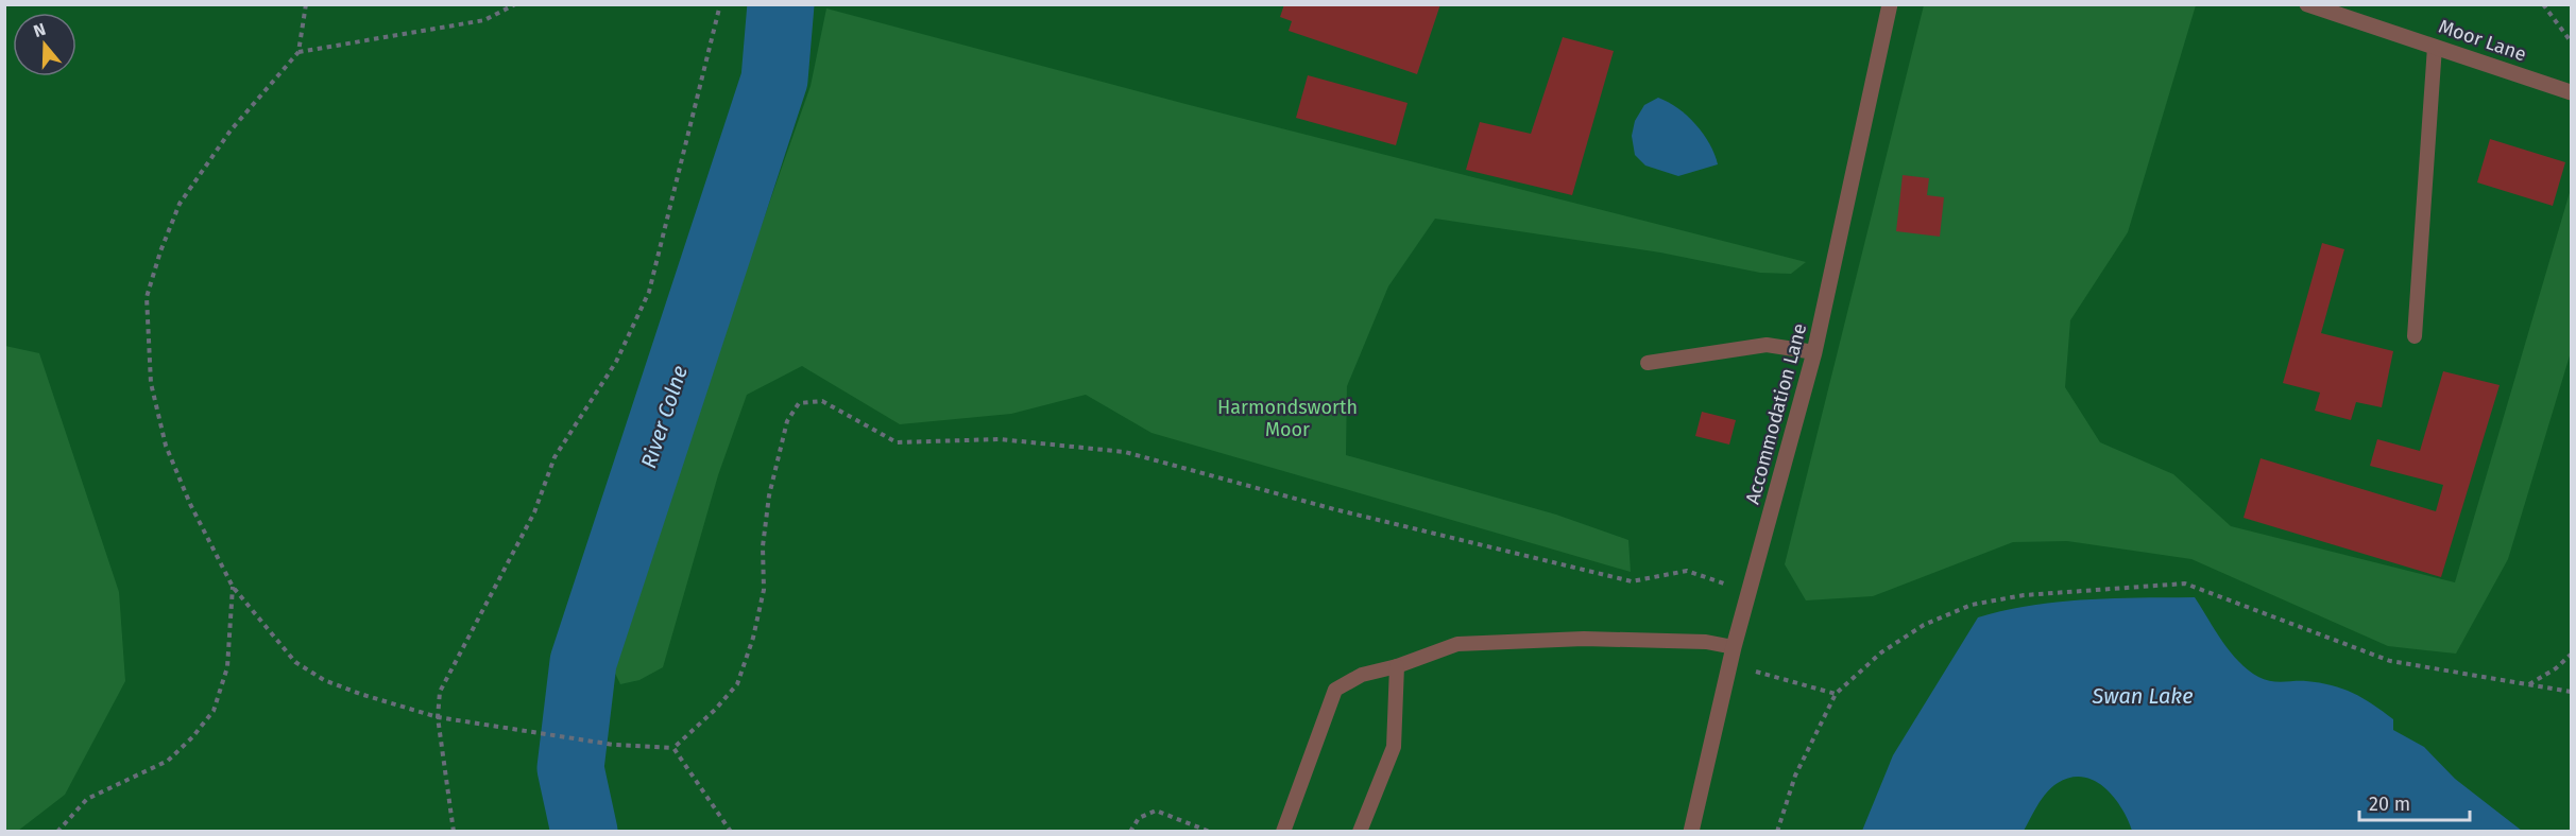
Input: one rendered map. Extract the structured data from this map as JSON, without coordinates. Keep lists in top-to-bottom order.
{
  "streets": {
    "street": ["Moor Lane", "Accommodation Lane"]
  },
  "water": ["River Colne", "Swan Lake"],
  "parks": ["Harmondsworth Moor"],
  "scale_bar": "20 m",
  "north": "top"
}
